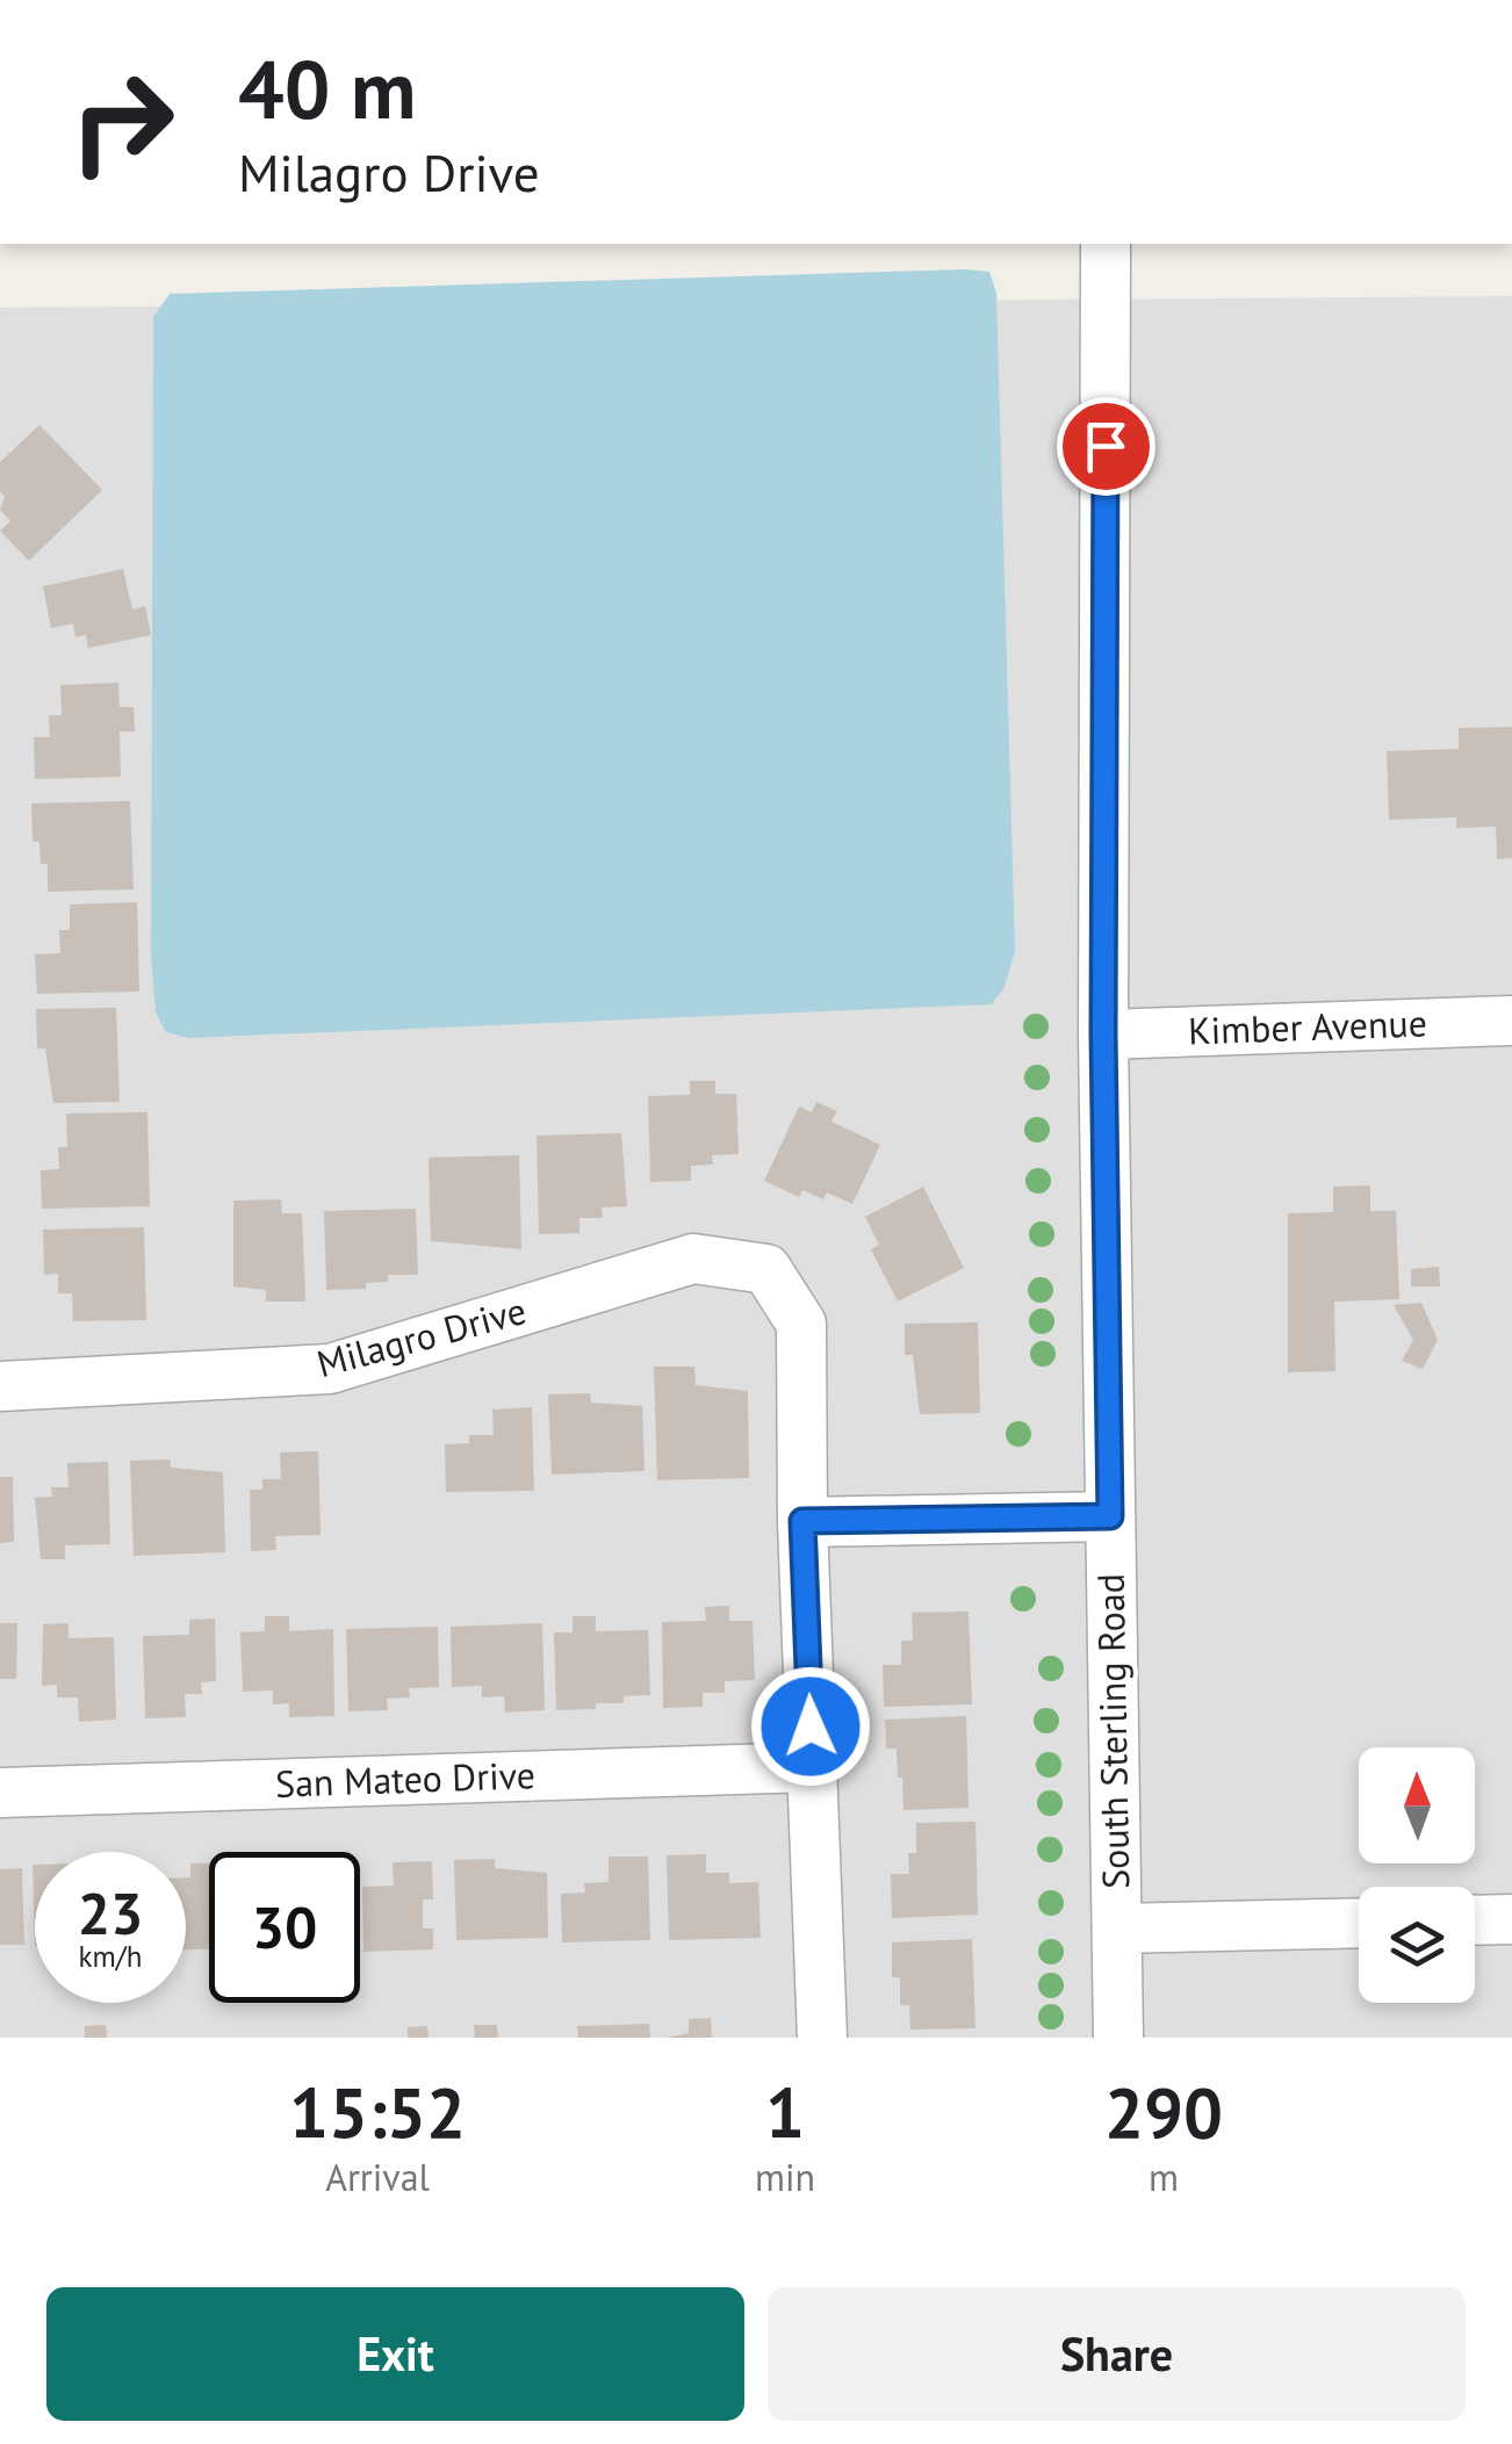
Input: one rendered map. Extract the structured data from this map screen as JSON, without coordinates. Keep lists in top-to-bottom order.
{
  "streets": {
    "street": [
      "Kimber Avenue",
      "Milagro Drive",
      "South Sterling Road",
      "San Mateo Drive"
    ]
  },
  "crossings": [
    ["Kimber Avenue", "South Sterling Road"]
  ],
  "north": "top",
  "page": {
    "turn": ["40 m", "Milagro Drive"],
    "speed": "23 km/h",
    "limit": "30",
    "eta": [
      "15:52",
      "Arrival",
      "1",
      "min",
      "290",
      "m"
    ],
    "buttons": ["Exit", "Share"]
  }
}
